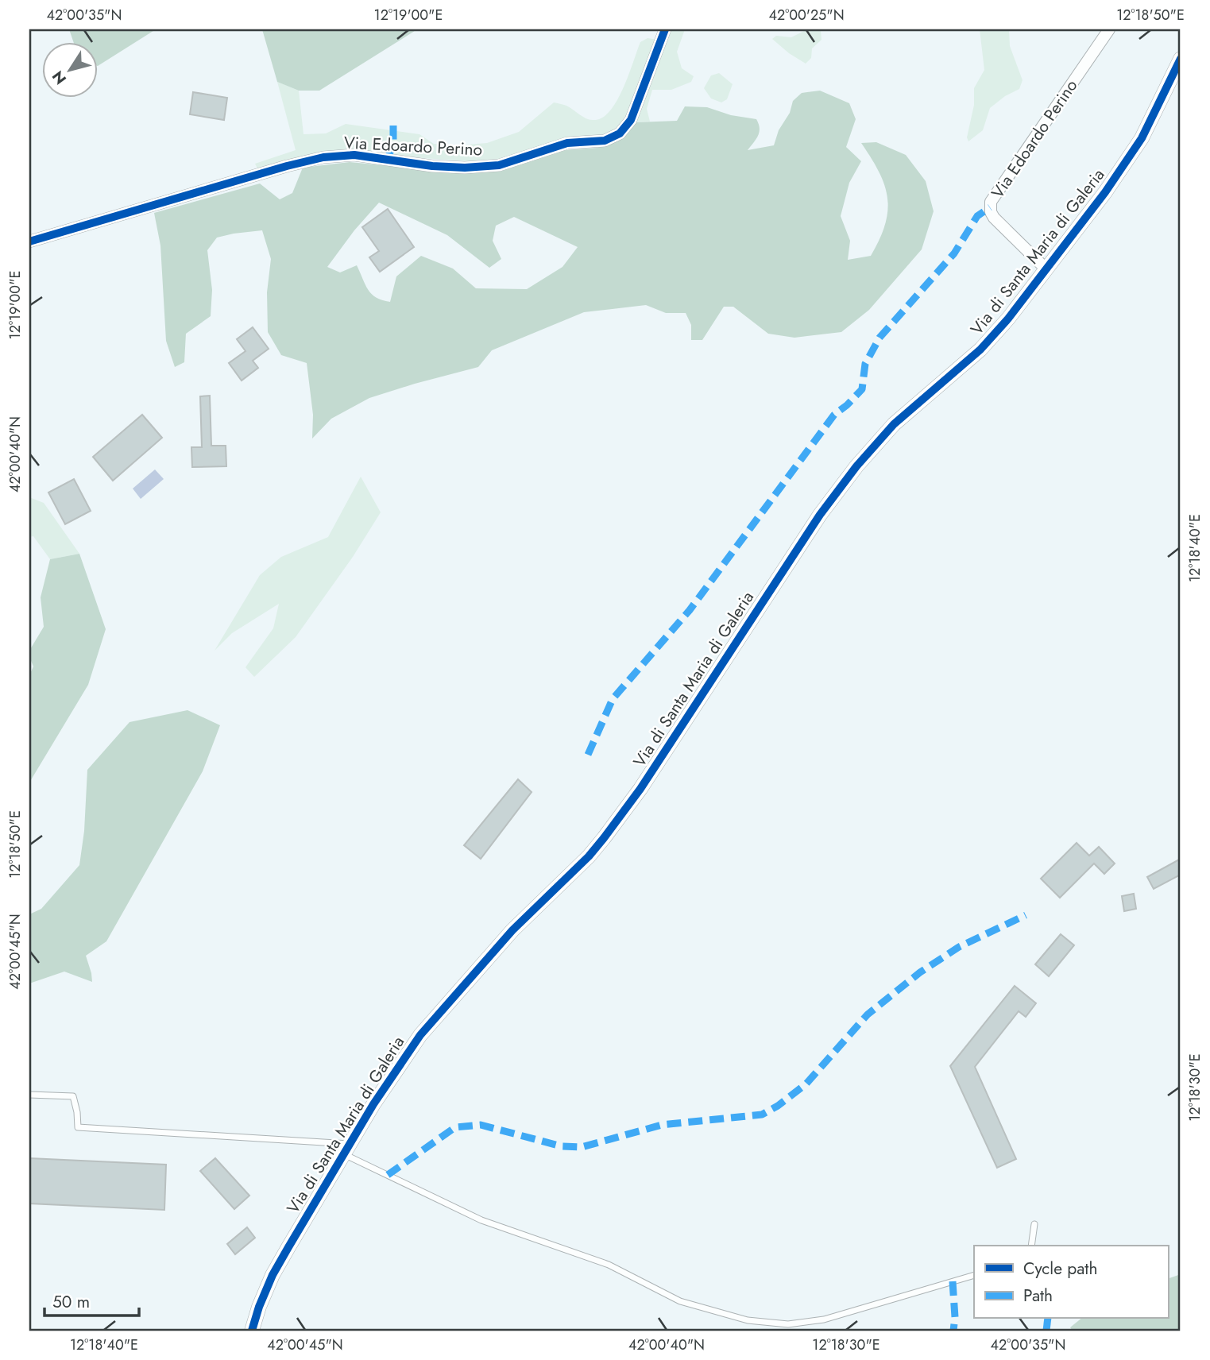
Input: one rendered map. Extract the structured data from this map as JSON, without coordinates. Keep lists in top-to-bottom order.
{
  "streets": {
    "street": ["Via Edoardo Perino", "Via di Santa Maria di Galeria"]
  },
  "crossings": [
    ["Via Edoardo Perino", "Via di Santa Maria di Galeria"]
  ],
  "legend": ["Cycle path", "Path"],
  "scale_bar": "50 m",
  "north": "bottom left",
  "coordinates": [
    "42°00'35\"N",
    "12°19'00\"E",
    "42°00'25\"N",
    "12°18'50\"E",
    "42°00'40\"N",
    "12°18'40\"E",
    "42°00'45\"N",
    "12°18'30\"E"
  ]
}
